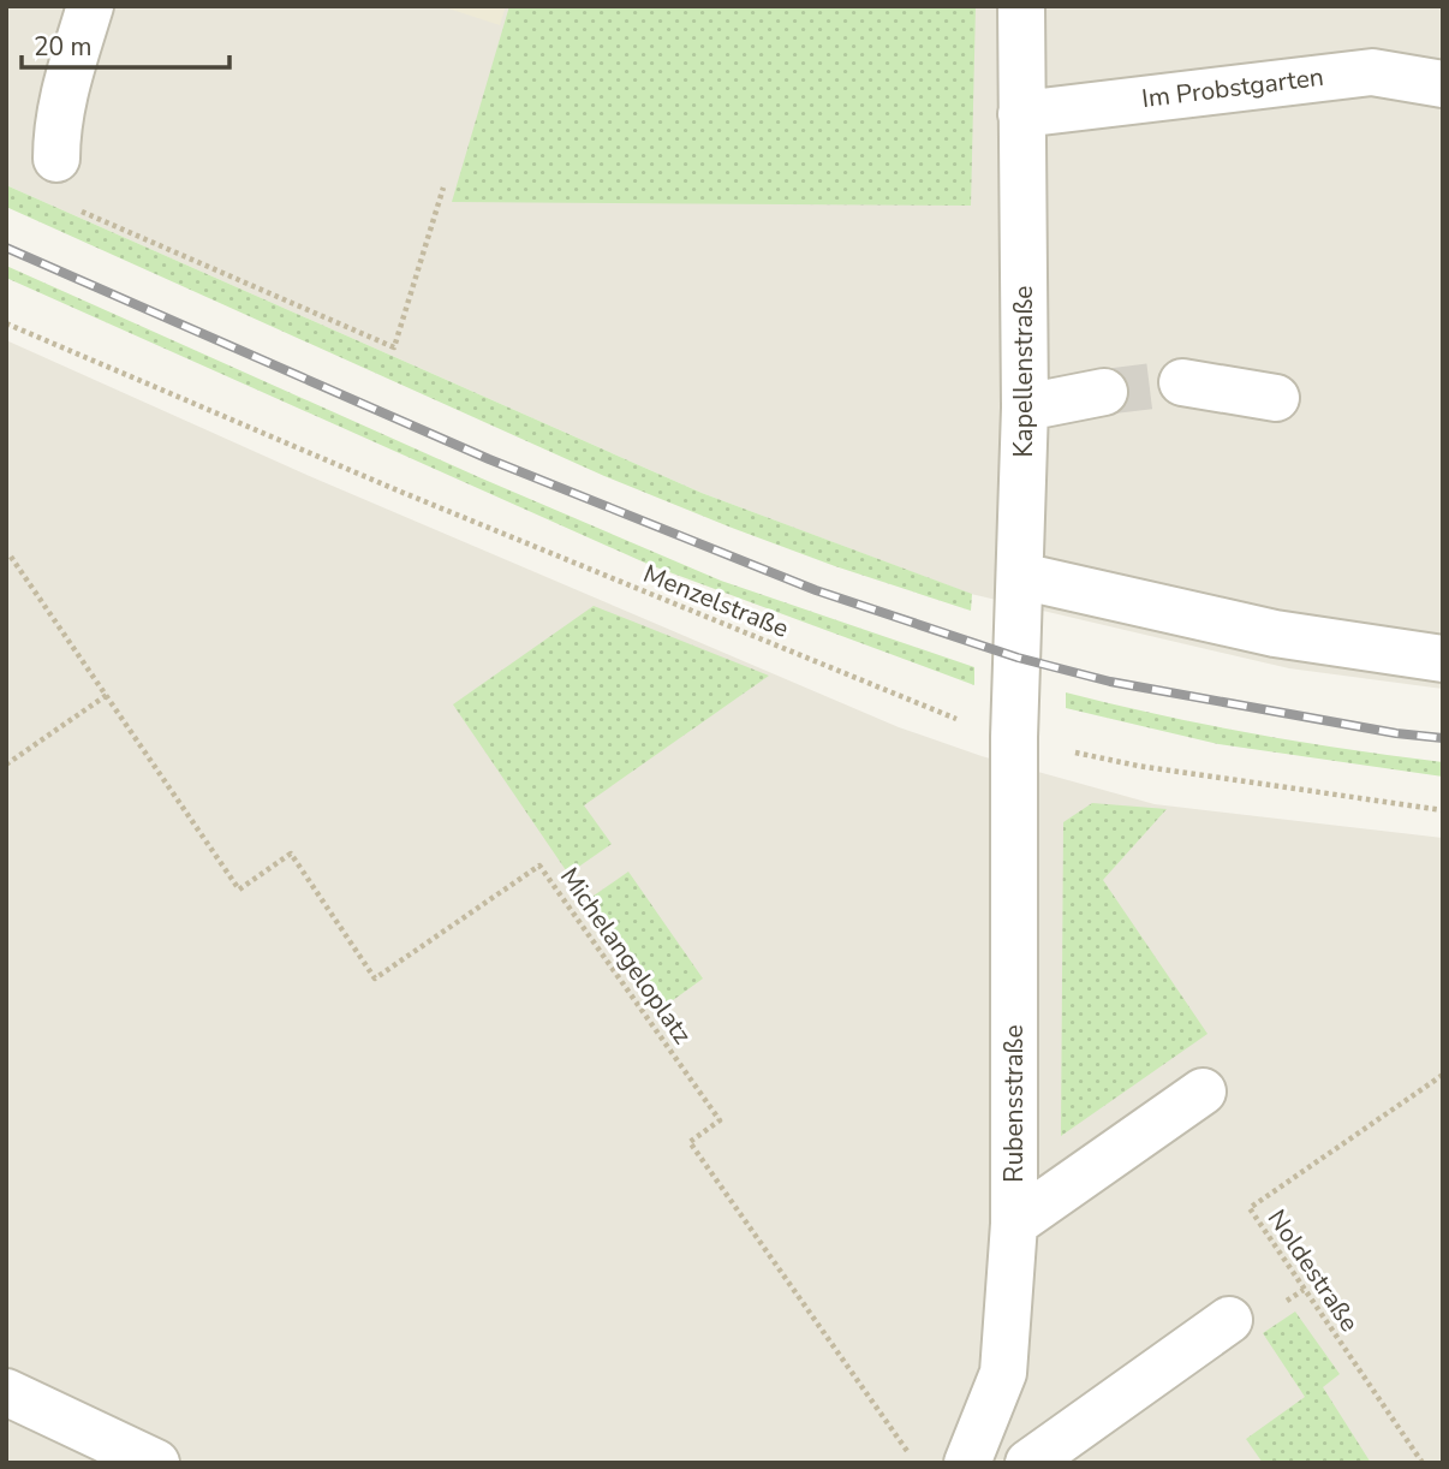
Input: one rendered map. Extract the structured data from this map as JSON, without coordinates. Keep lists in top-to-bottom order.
{
  "streets": {
    "street": ["Im Probstgarten", "Kapellenstraße", "Rubensstraße"],
    "path": ["Menzelstraße", "Michelangeloplatz", "Noldestraße"]
  },
  "crossings": [
    ["Im Probstgarten", "Kapellenstraße"],
    ["Kapellenstraße", "Menzelstraße"],
    ["Kapellenstraße", "Rubensstraße"],
    ["Menzelstraße", "Rubensstraße"]
  ],
  "scale_bar": "20 m"
}
